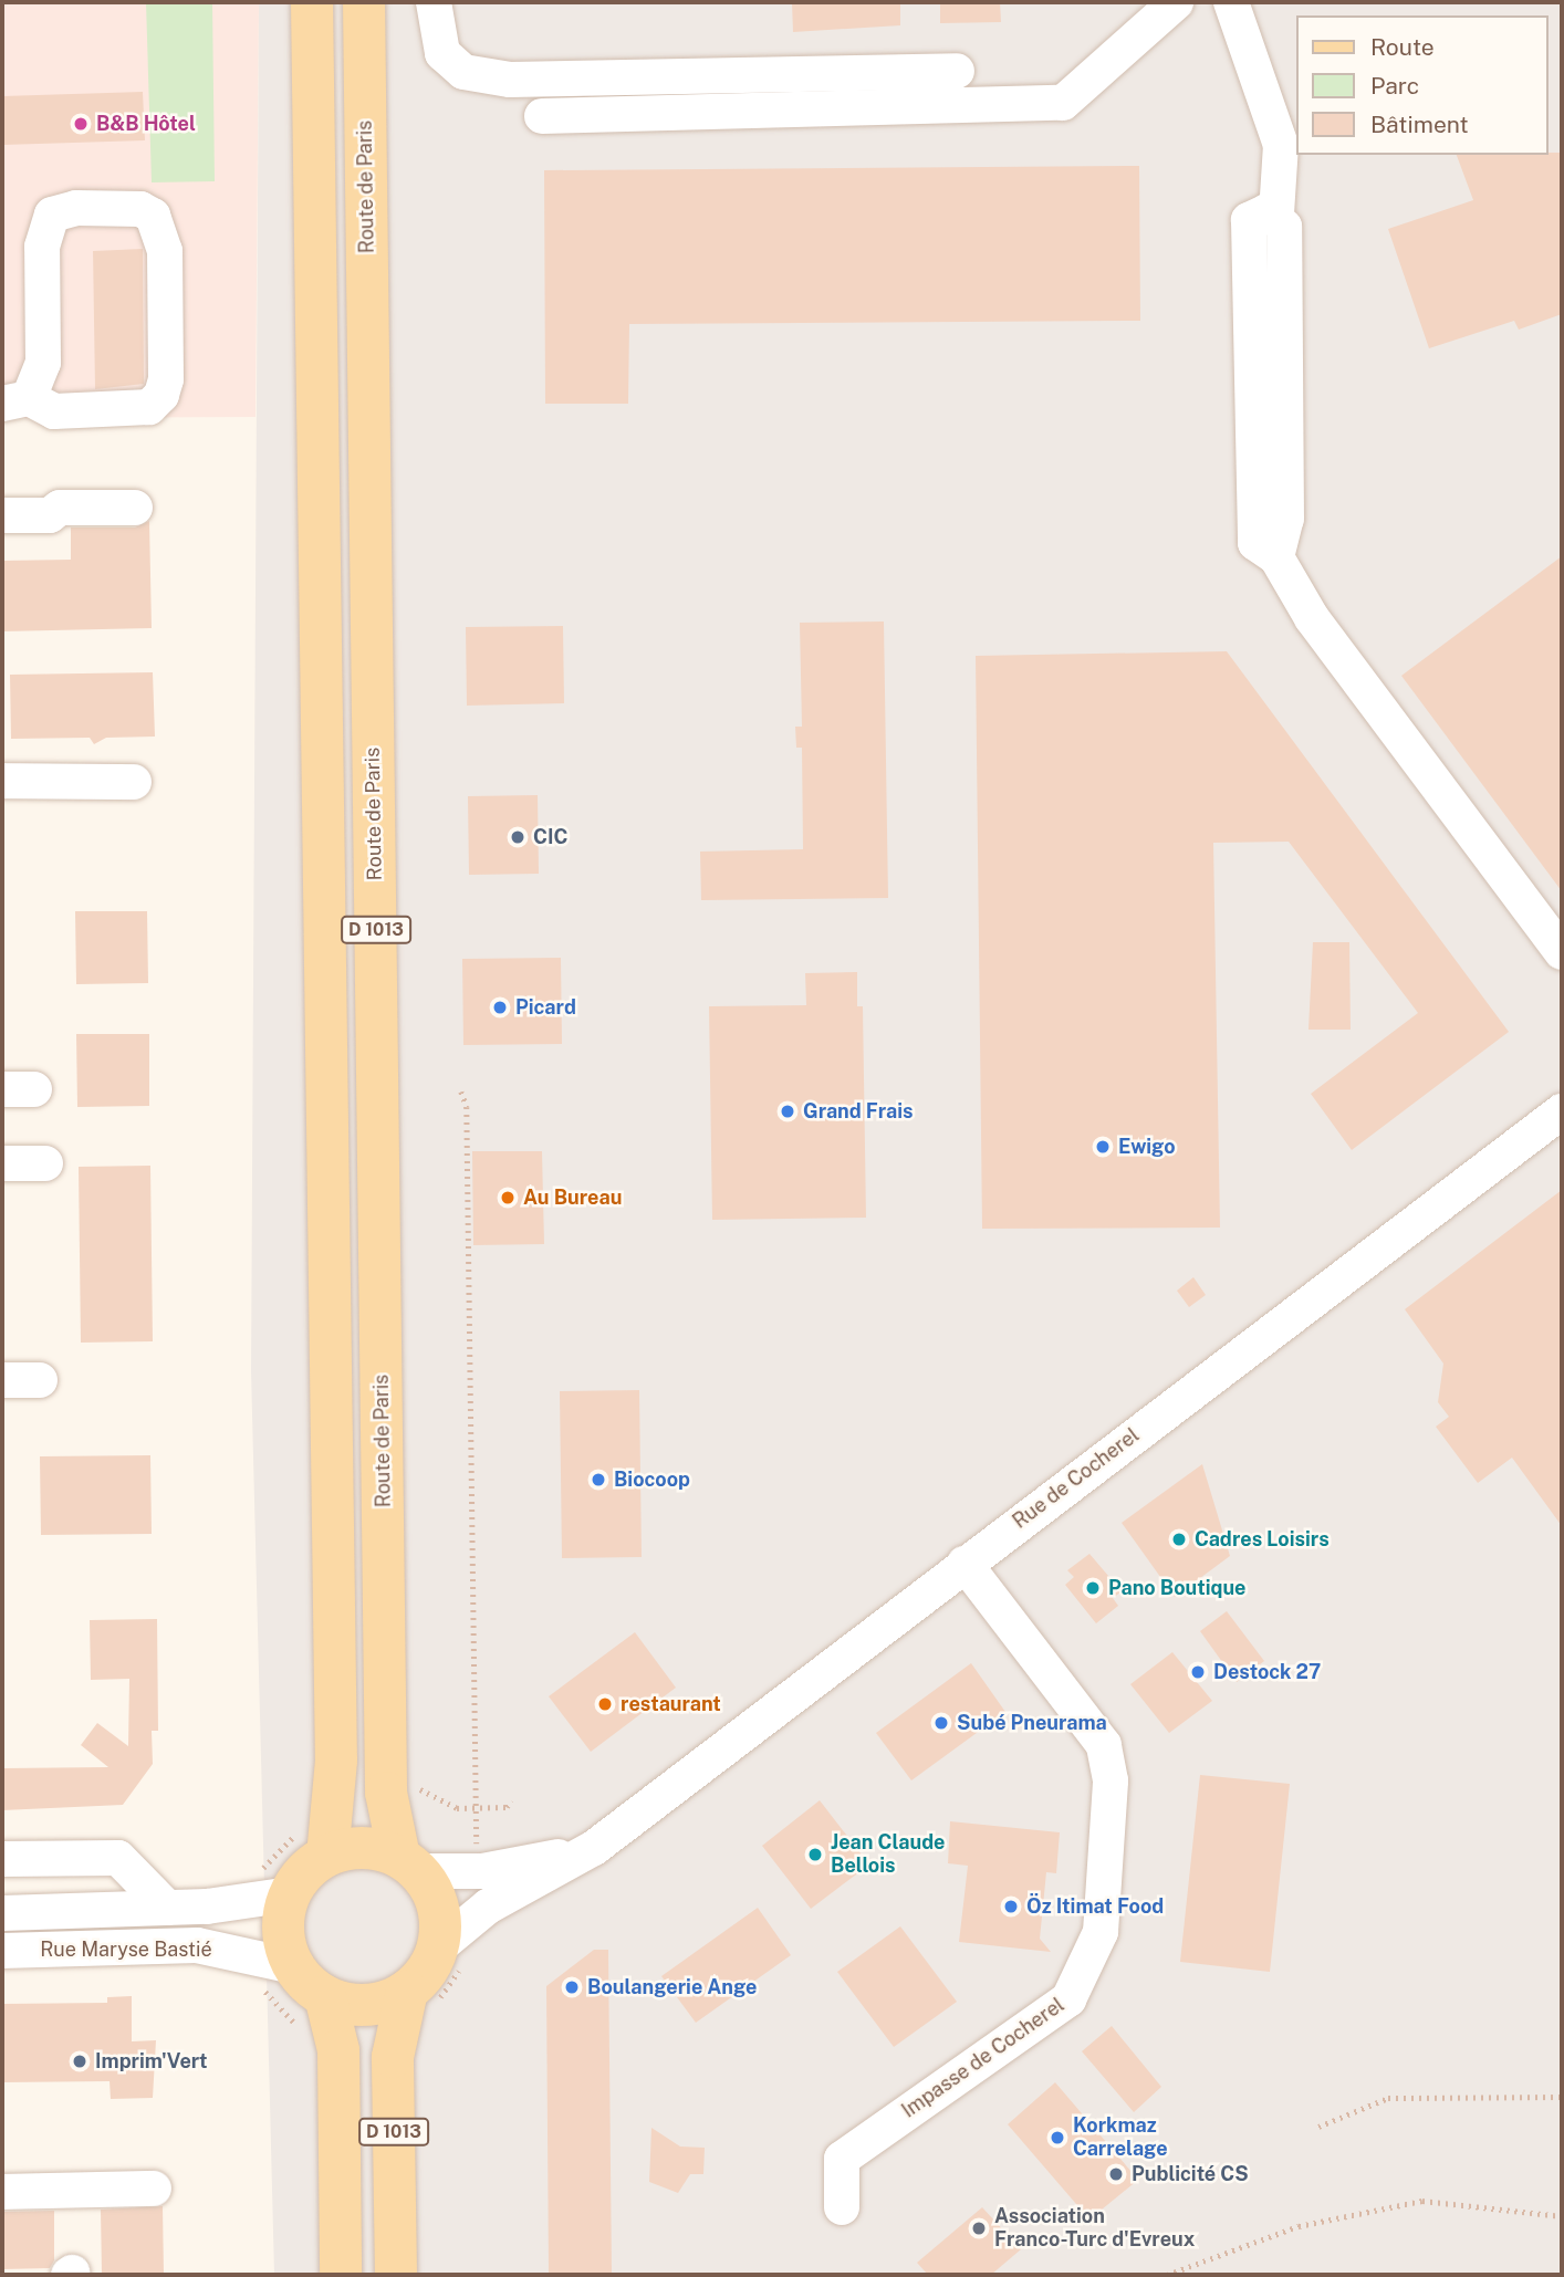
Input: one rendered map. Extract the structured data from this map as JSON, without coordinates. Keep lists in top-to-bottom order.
{
  "streets": {
    "main road": ["Route de Paris", "D 1013"],
    "street": ["Rue de Cocherel", "Rue Maryse Bastié", "Impasse de Cocherel"]
  },
  "crossings": [
    ["Route de Paris", "D 1013"],
    ["Route de Paris", "Rue de Cocherel"],
    ["Route de Paris", "Rue Maryse Bastié"],
    ["D 1013", "Rue de Cocherel"],
    ["D 1013", "Rue Maryse Bastié"],
    ["Rue de Cocherel", "Rue Maryse Bastié"],
    ["Rue de Cocherel", "Impasse de Cocherel"]
  ],
  "places": [
    "B&B Hôtel",
    "CIC",
    "Picard",
    "Grand Frais",
    "Ewigo",
    "Au Bureau",
    "Biocoop",
    "Cadres Loisirs",
    "Pano Boutique",
    "Destock 27",
    "restaurant",
    "Subé Pneurama",
    "Jean Claude Bellois",
    "Öz Itimat Food",
    "Boulangerie Ange",
    "Imprim'Vert",
    "Korkmaz Carrelage",
    "Publicité CS",
    "Association Franco-Turc d'Evreux"
  ],
  "legend": ["Route", "Parc", "Bâtiment"]
}
